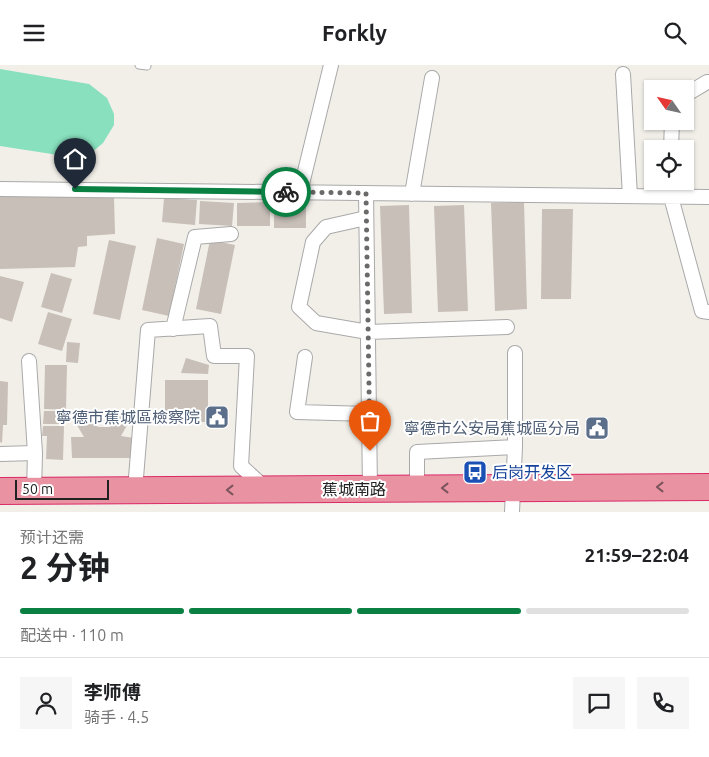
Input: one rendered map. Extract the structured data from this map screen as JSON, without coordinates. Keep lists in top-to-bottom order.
{
  "streets": {
    "highway": ["蕉城南路"]
  },
  "one_way": ["蕉城南路"],
  "places": {
    "public building": ["寧德市蕉城區檢察院", "寧德市公安局蕉城區分局"],
    "bus stop": ["后岗开发区"]
  },
  "scale_bar": "50 m",
  "north": "top left",
  "page": {
    "header": "Forkly",
    "scale": "50 m",
    "heading": ["2 分钟", "预计还需", "21:59–22:04"],
    "panel": ["李师傅", "骑手 · 4.5"],
    "bar": "配送中 · 110 m"
  }
}
